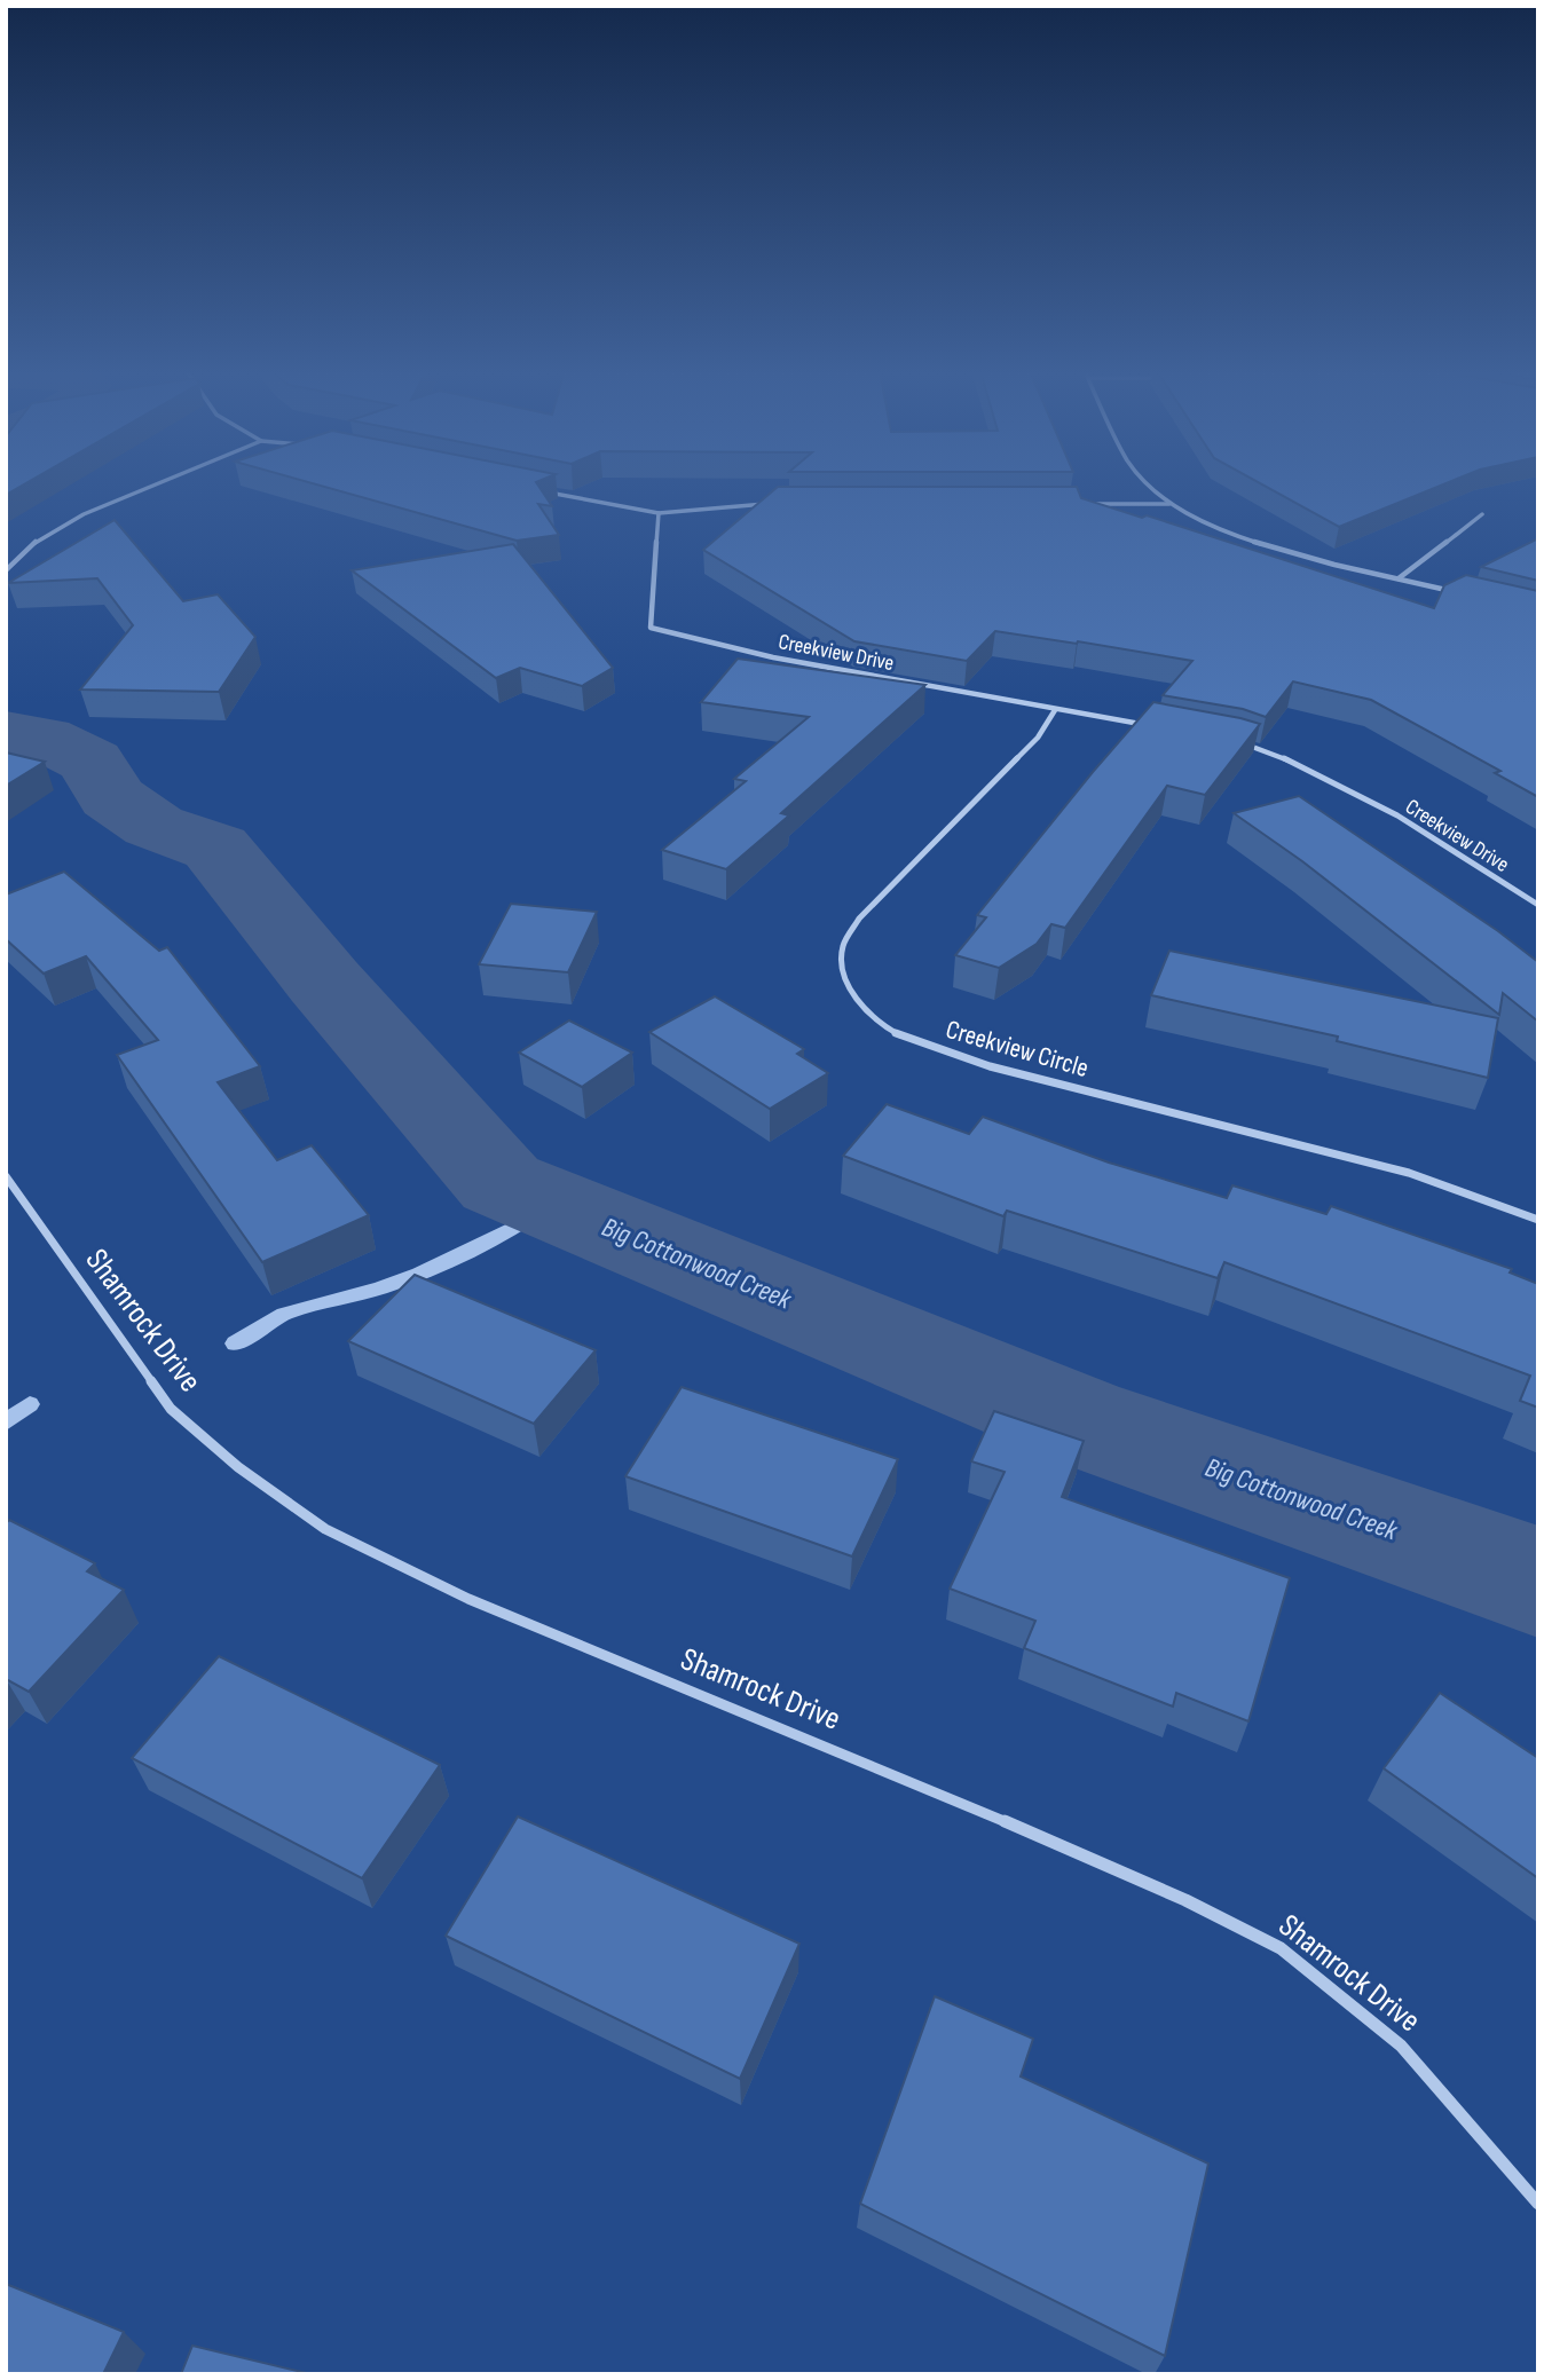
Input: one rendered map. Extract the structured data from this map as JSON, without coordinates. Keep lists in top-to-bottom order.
{
  "streets": {
    "street": ["Creekview Drive", "Creekview Circle", "Shamrock Drive"]
  },
  "crossings": [
    ["Creekview Drive", "Creekview Circle"]
  ],
  "water": ["Big Cottonwood Creek"]
}
